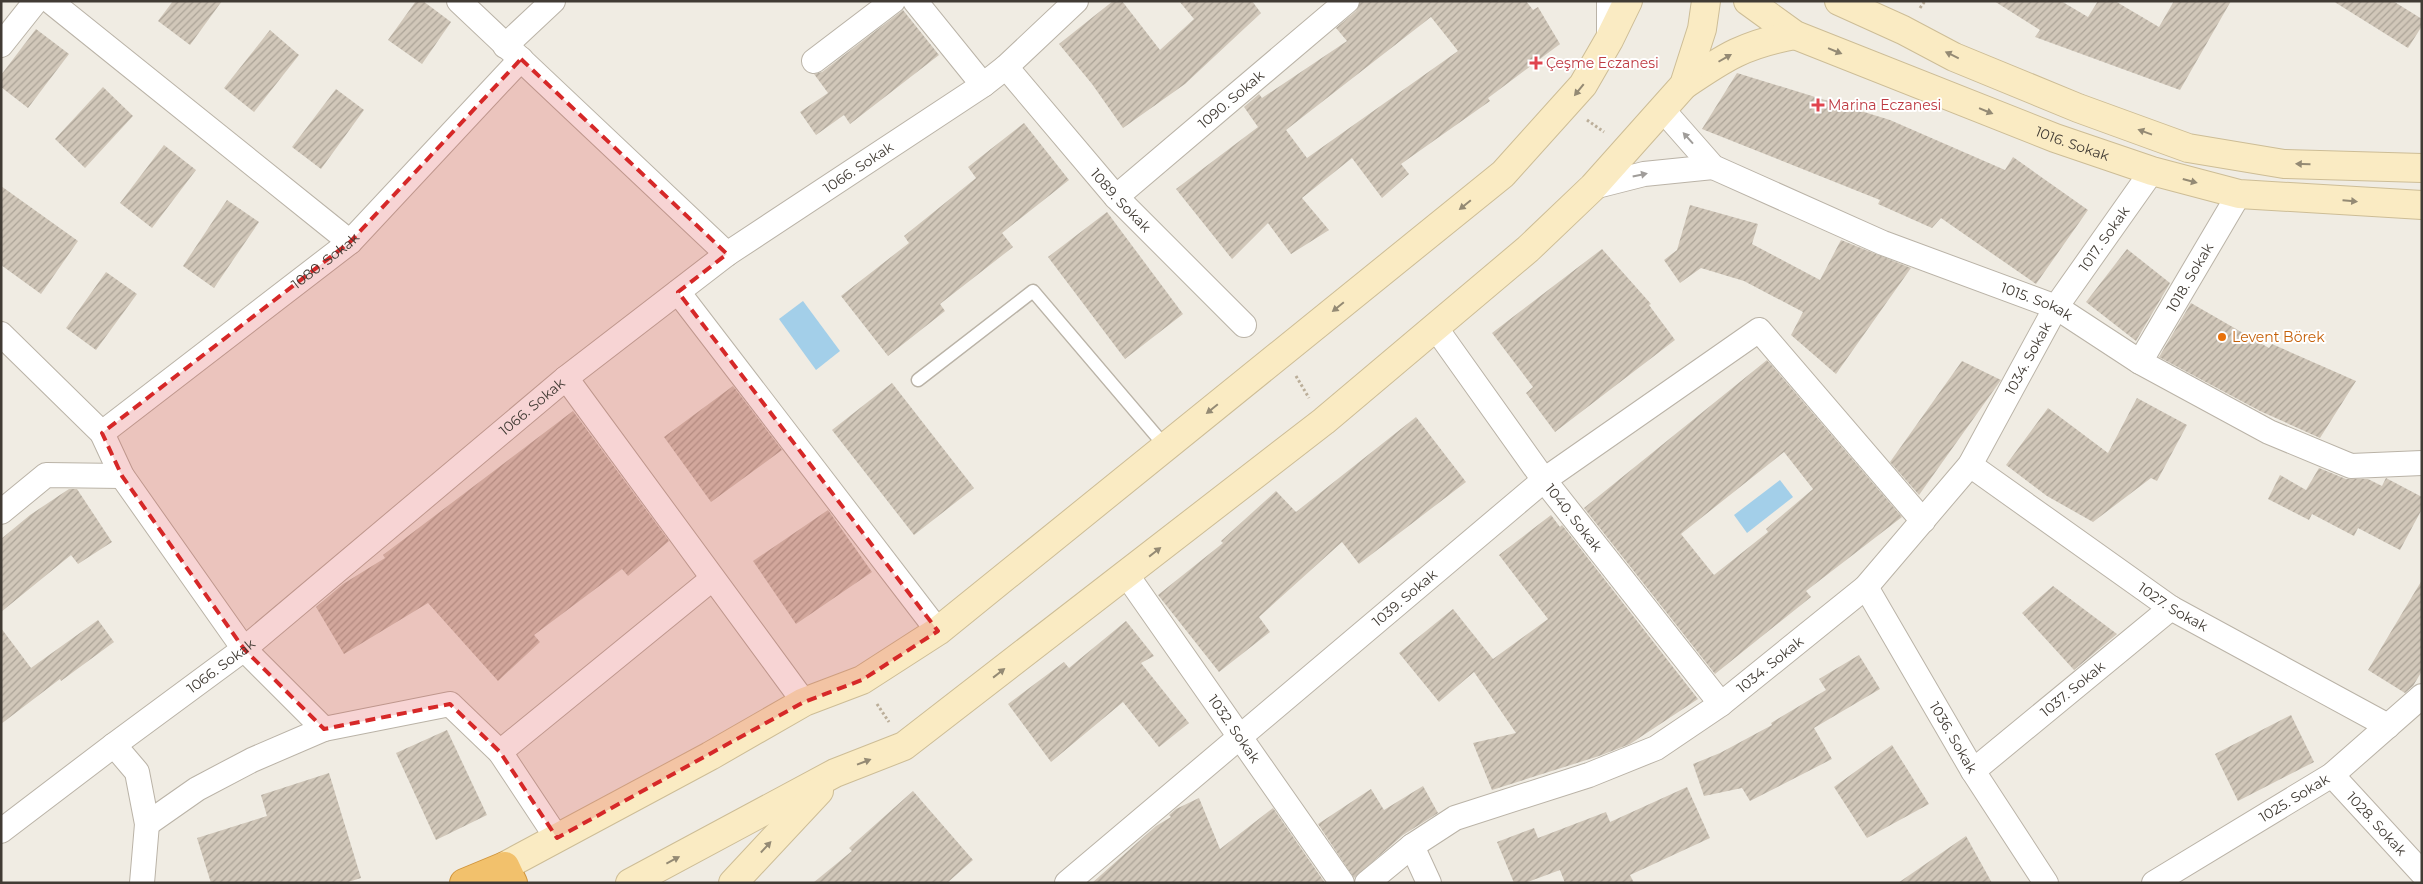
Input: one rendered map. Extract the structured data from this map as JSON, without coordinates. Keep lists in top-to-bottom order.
{
  "streets": {
    "main road": ["1016. Sokak"],
    "street": [
      "1090. Sokak",
      "1066. Sokak",
      "1089. Sokak",
      "1017. Sokak",
      "1080. Sokak",
      "1018. Sokak",
      "1015. Sokak",
      "1034. Sokak",
      "1040. Sokak",
      "1039. Sokak",
      "1027. Sokak",
      "1037. Sokak",
      "1032. Sokak",
      "1036. Sokak",
      "1025. Sokak",
      "1028. Sokak"
    ]
  },
  "crossings": [
    ["1090. Sokak", "1089. Sokak"],
    ["1016. Sokak", "1017. Sokak"],
    ["1016. Sokak", "1018. Sokak"],
    ["1066. Sokak", "1089. Sokak"],
    ["1017. Sokak", "1015. Sokak"],
    ["1017. Sokak", "1034. Sokak"],
    ["1018. Sokak", "1015. Sokak"],
    ["1015. Sokak", "1034. Sokak"],
    ["1034. Sokak", "1040. Sokak"],
    ["1034. Sokak", "1039. Sokak"],
    ["1034. Sokak", "1027. Sokak"],
    ["1034. Sokak", "1036. Sokak"],
    ["1040. Sokak", "1039. Sokak"],
    ["1039. Sokak", "1032. Sokak"],
    ["1027. Sokak", "1037. Sokak"],
    ["1027. Sokak", "1025. Sokak"],
    ["1037. Sokak", "1036. Sokak"],
    ["1025. Sokak", "1028. Sokak"]
  ],
  "places": {
    "health": ["Çeşme Eczanesi", "Marina Eczanesi"],
    "other": ["Levent Börek"]
  }
}
